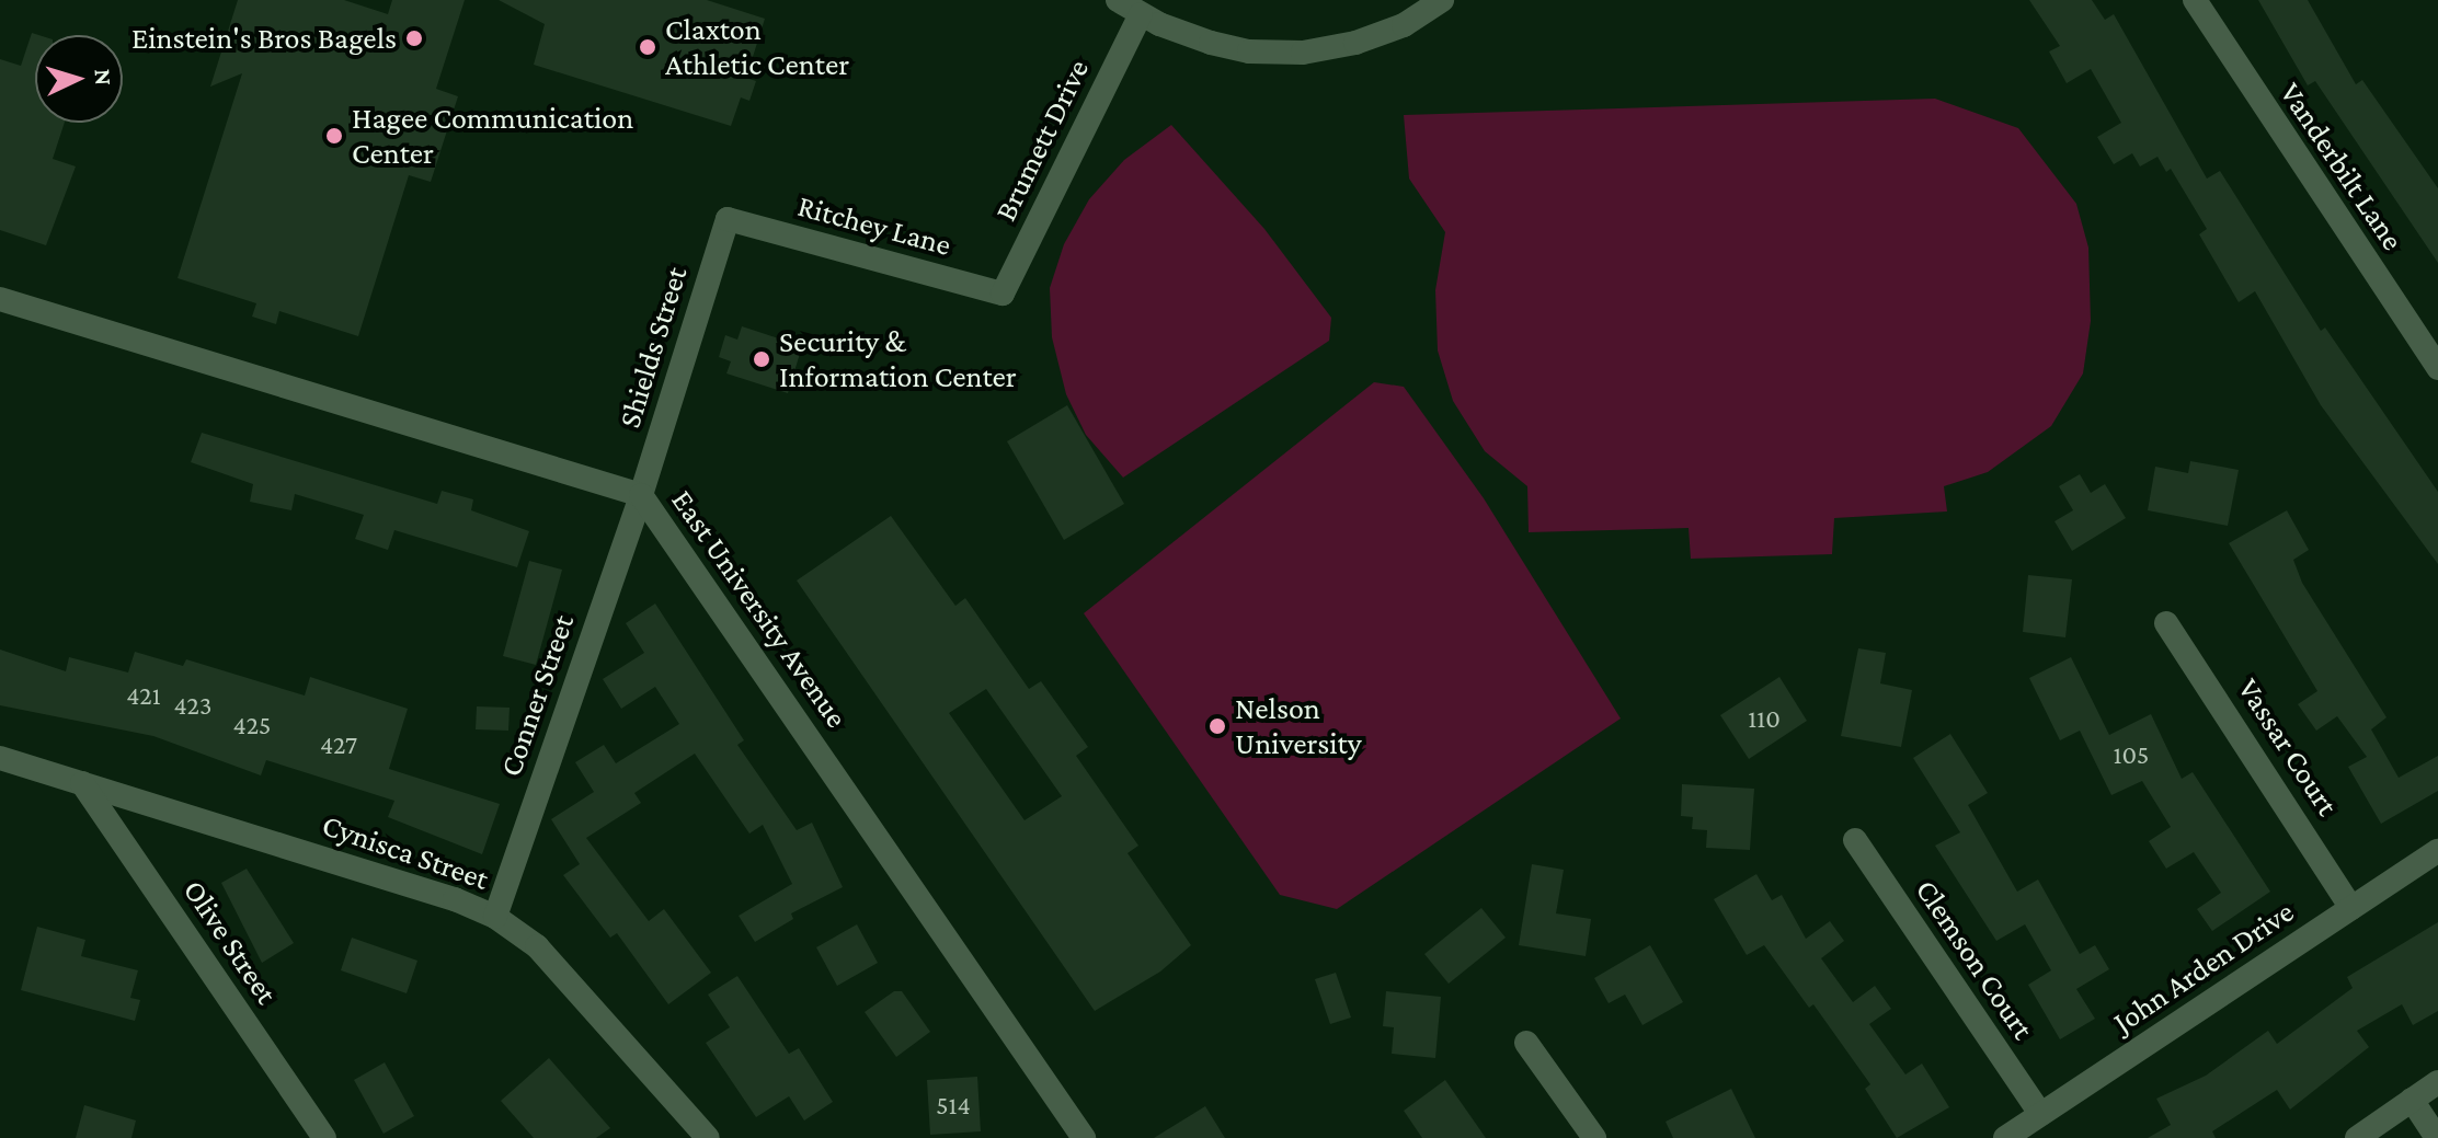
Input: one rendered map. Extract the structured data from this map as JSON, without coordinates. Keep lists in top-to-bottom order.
{
  "streets": {
    "street": [
      "Brumett Drive",
      "Vanderbilt Lane",
      "Ritchey Lane",
      "Shields Street",
      "East University Avenue",
      "Conner Street",
      "Vassar Court",
      "Cynisca Street",
      "Olive Street",
      "Clemson Court",
      "John Arden Drive"
    ]
  },
  "crossings": [
    ["Brumett Drive", "Ritchey Lane"],
    ["Ritchey Lane", "Shields Street"],
    ["Shields Street", "East University Avenue"],
    ["Shields Street", "Conner Street"],
    ["East University Avenue", "Conner Street"],
    ["Conner Street", "Cynisca Street"],
    ["Vassar Court", "John Arden Drive"],
    ["Cynisca Street", "Olive Street"],
    ["Clemson Court", "John Arden Drive"]
  ],
  "places": [
    "Einstein's Bros Bagels",
    "Claxton Athletic Center",
    "Hagee Communication Center",
    "Security & Information Center",
    "Nelson University"
  ],
  "house_numbers": [
    "421",
    "423",
    "110",
    "425",
    "427",
    "105",
    "514"
  ],
  "north": "right"
}
